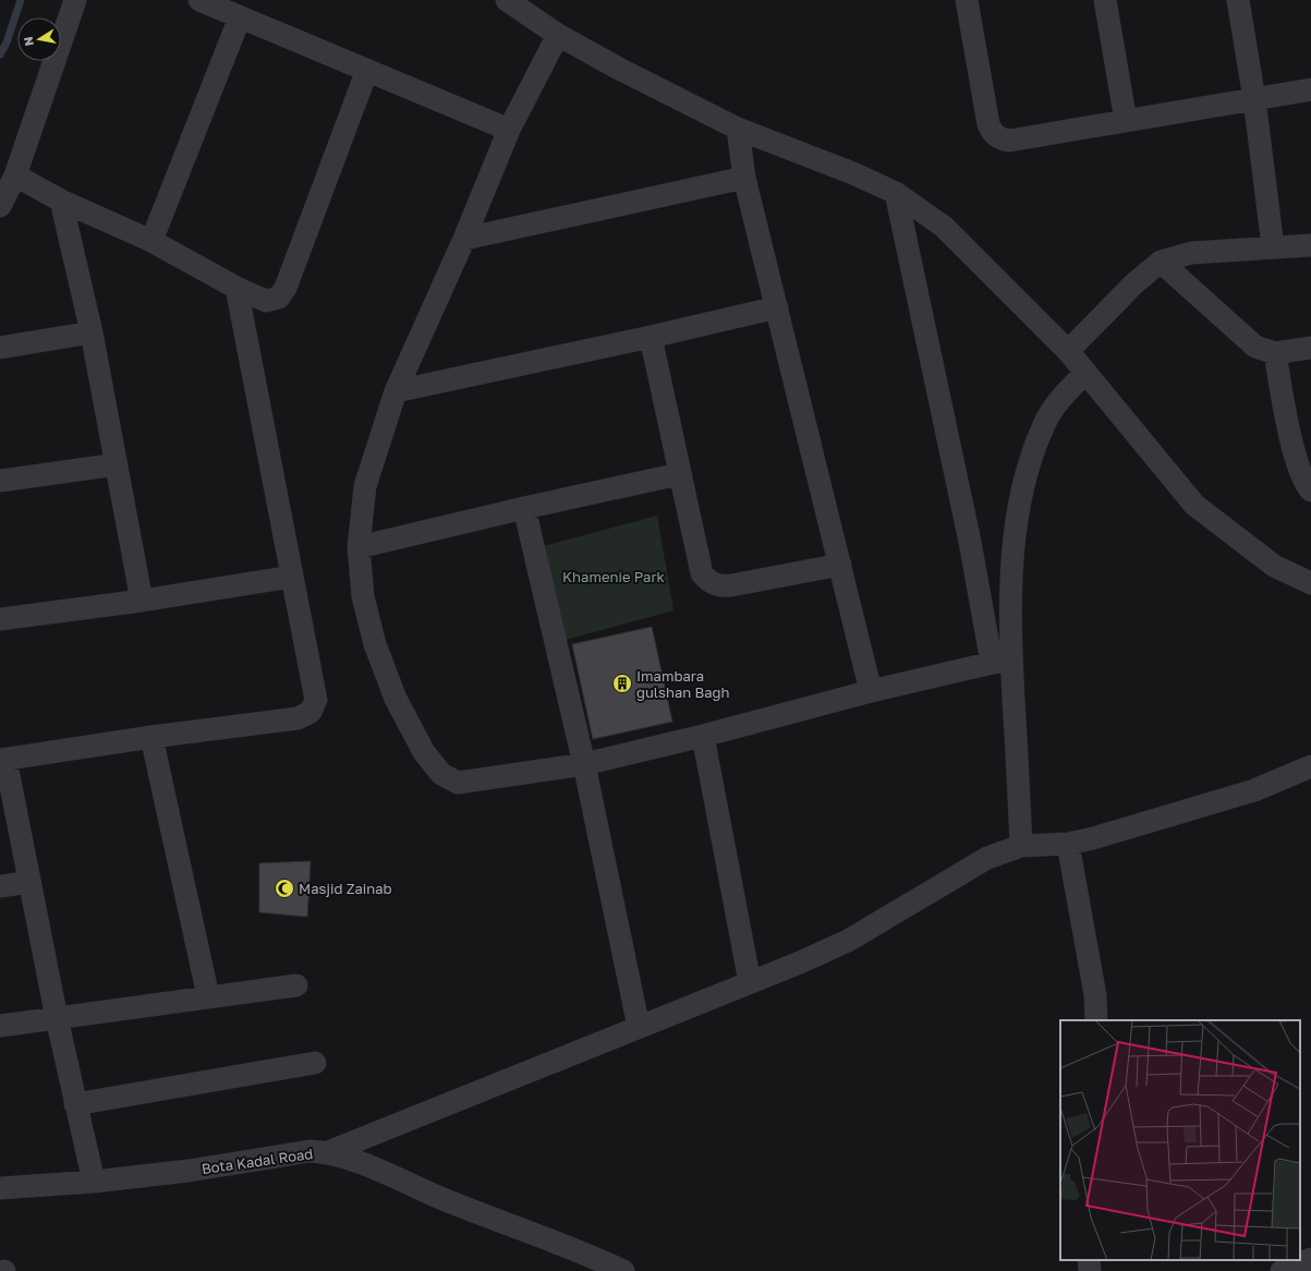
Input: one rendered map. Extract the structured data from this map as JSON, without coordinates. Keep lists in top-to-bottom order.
{
  "streets": {
    "street": ["Bota Kadal Road"]
  },
  "parks": ["Khamenie Park"],
  "places": {
    "building": ["Imambara gulshan Bagh"],
    "mosque": ["Masjid Zainab"]
  },
  "north": "left"
}
